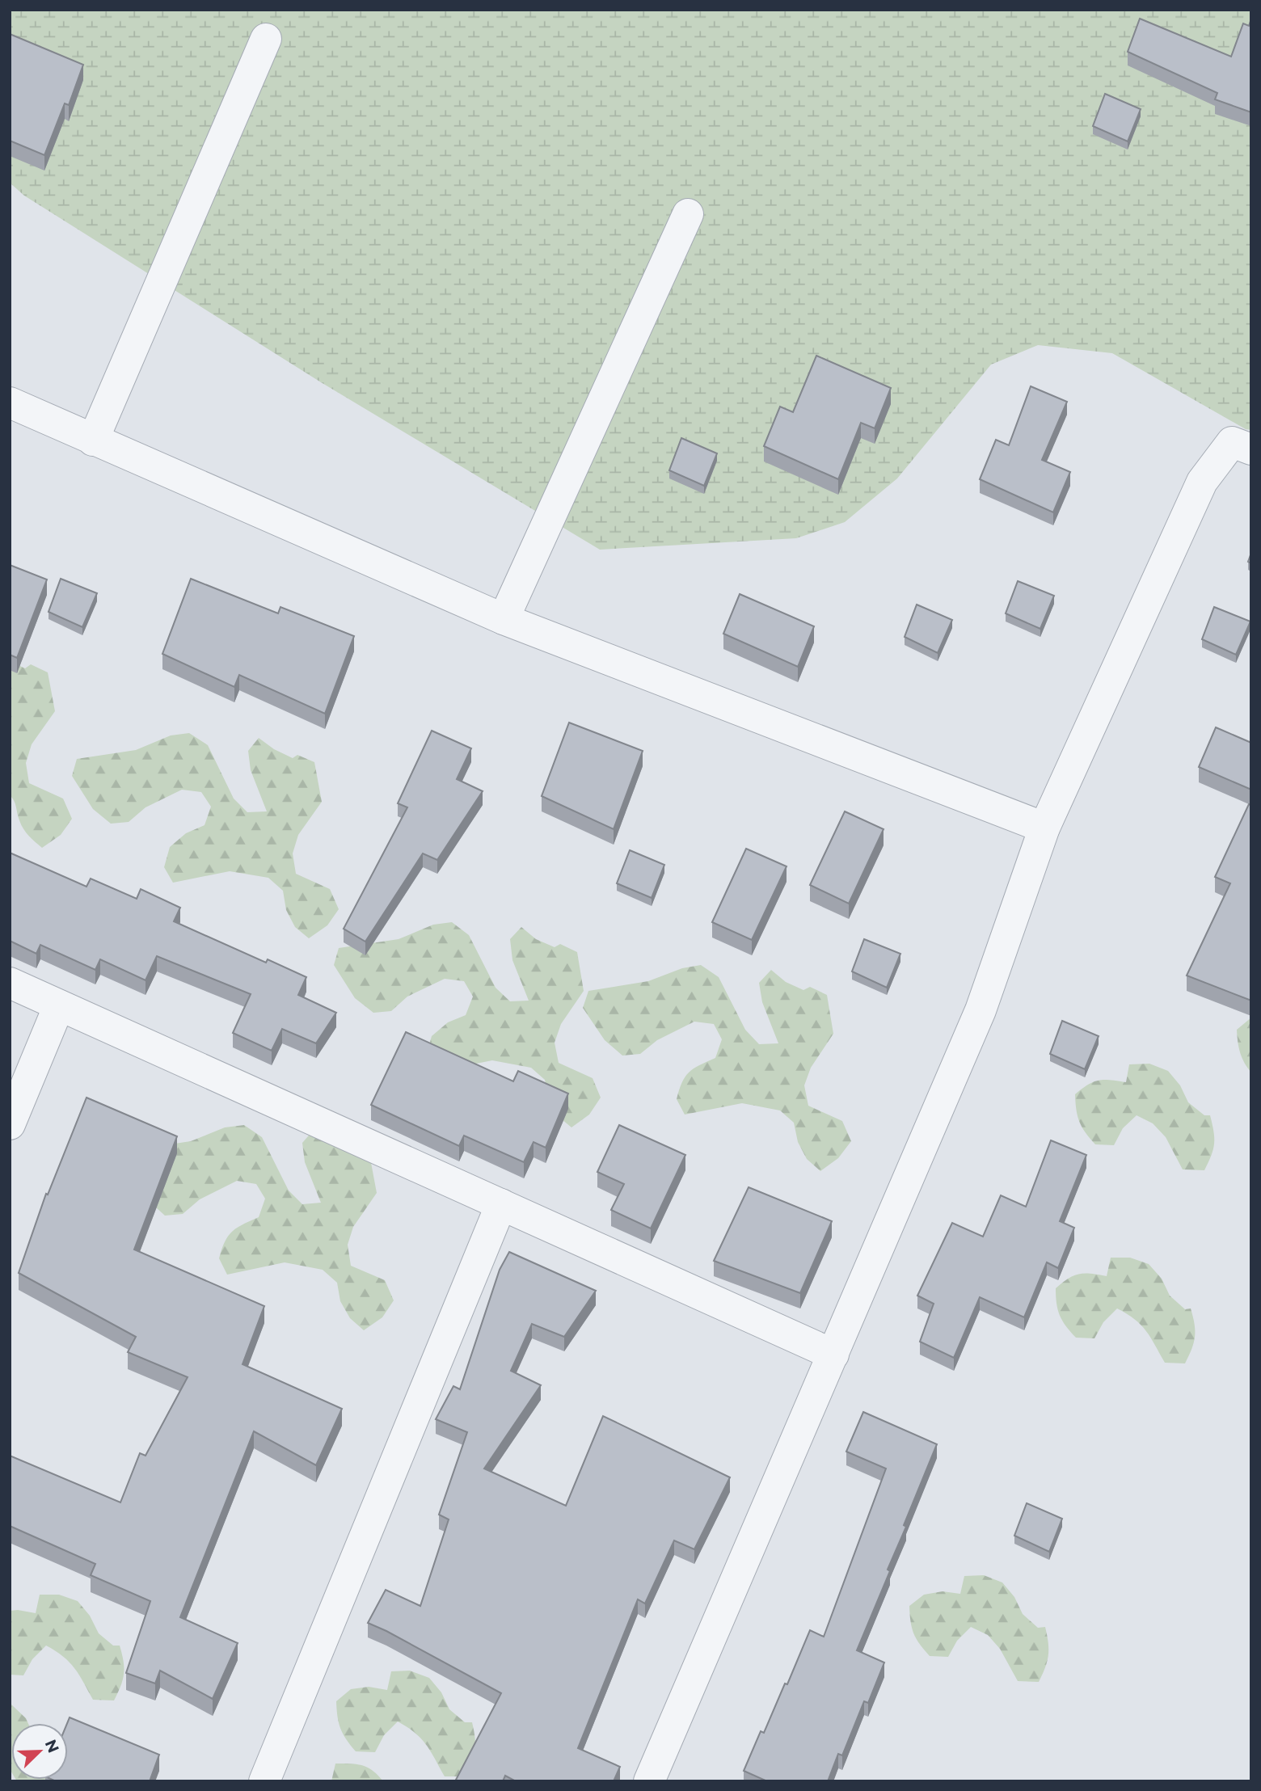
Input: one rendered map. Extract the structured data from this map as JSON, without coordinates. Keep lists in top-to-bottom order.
{
  "north": "top right"
}
